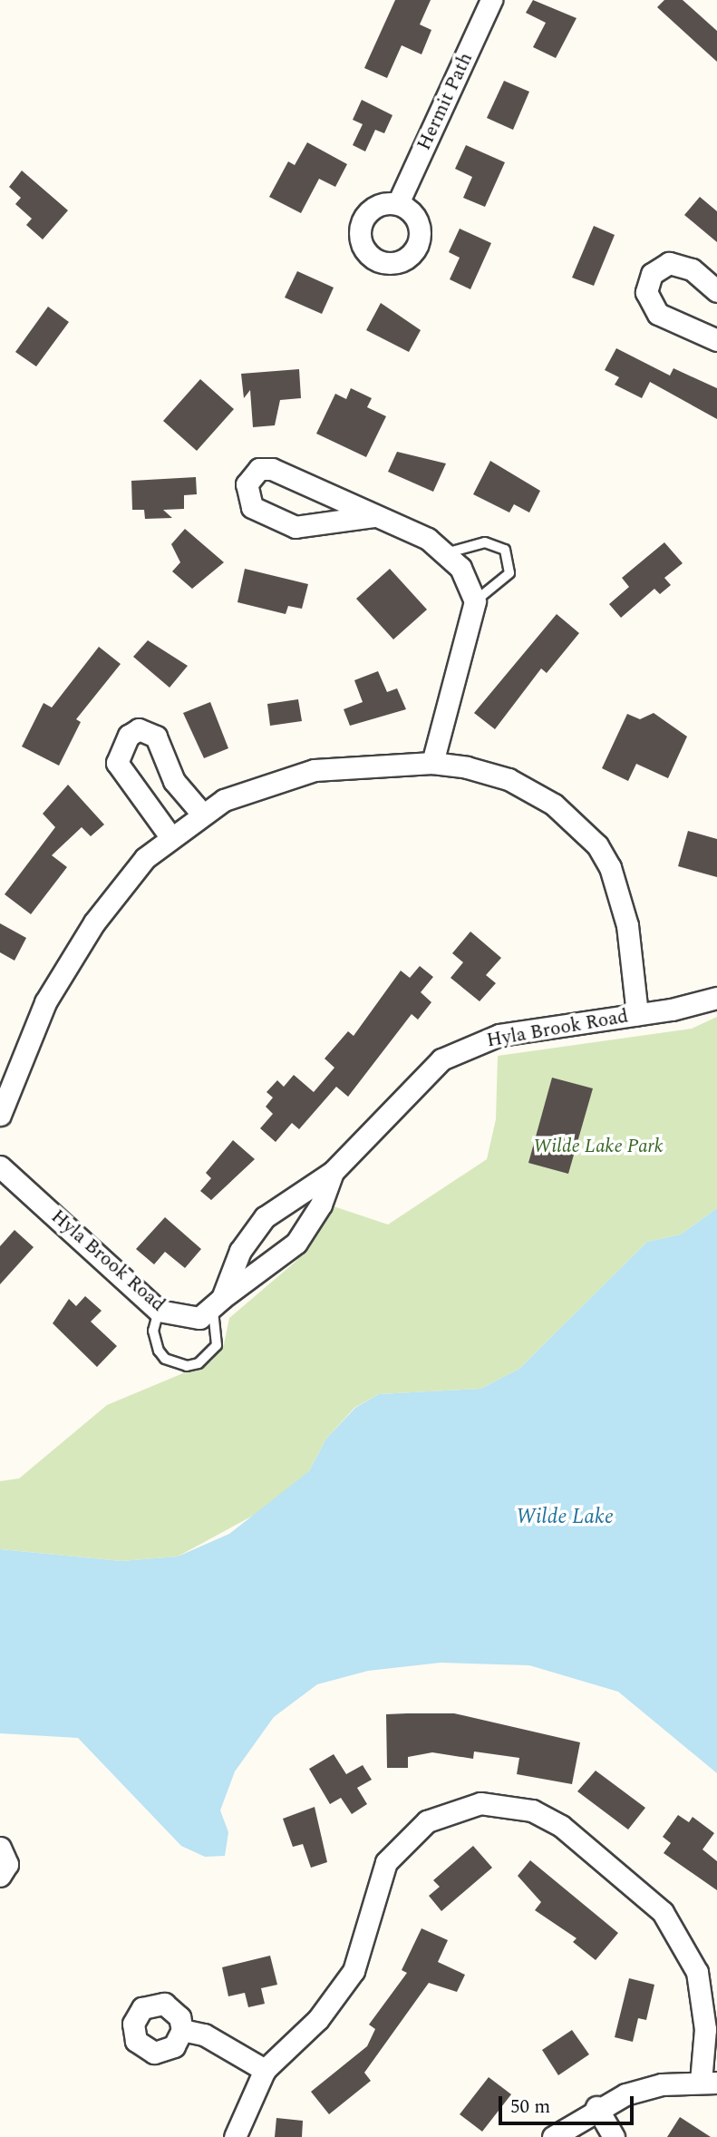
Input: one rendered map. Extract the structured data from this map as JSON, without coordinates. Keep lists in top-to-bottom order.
{
  "streets": {
    "street": ["Hermit Path", "Hyla Brook Road"]
  },
  "water": ["Wilde Lake"],
  "parks": ["Wilde Lake Park"],
  "scale_bar": "50 m"
}
